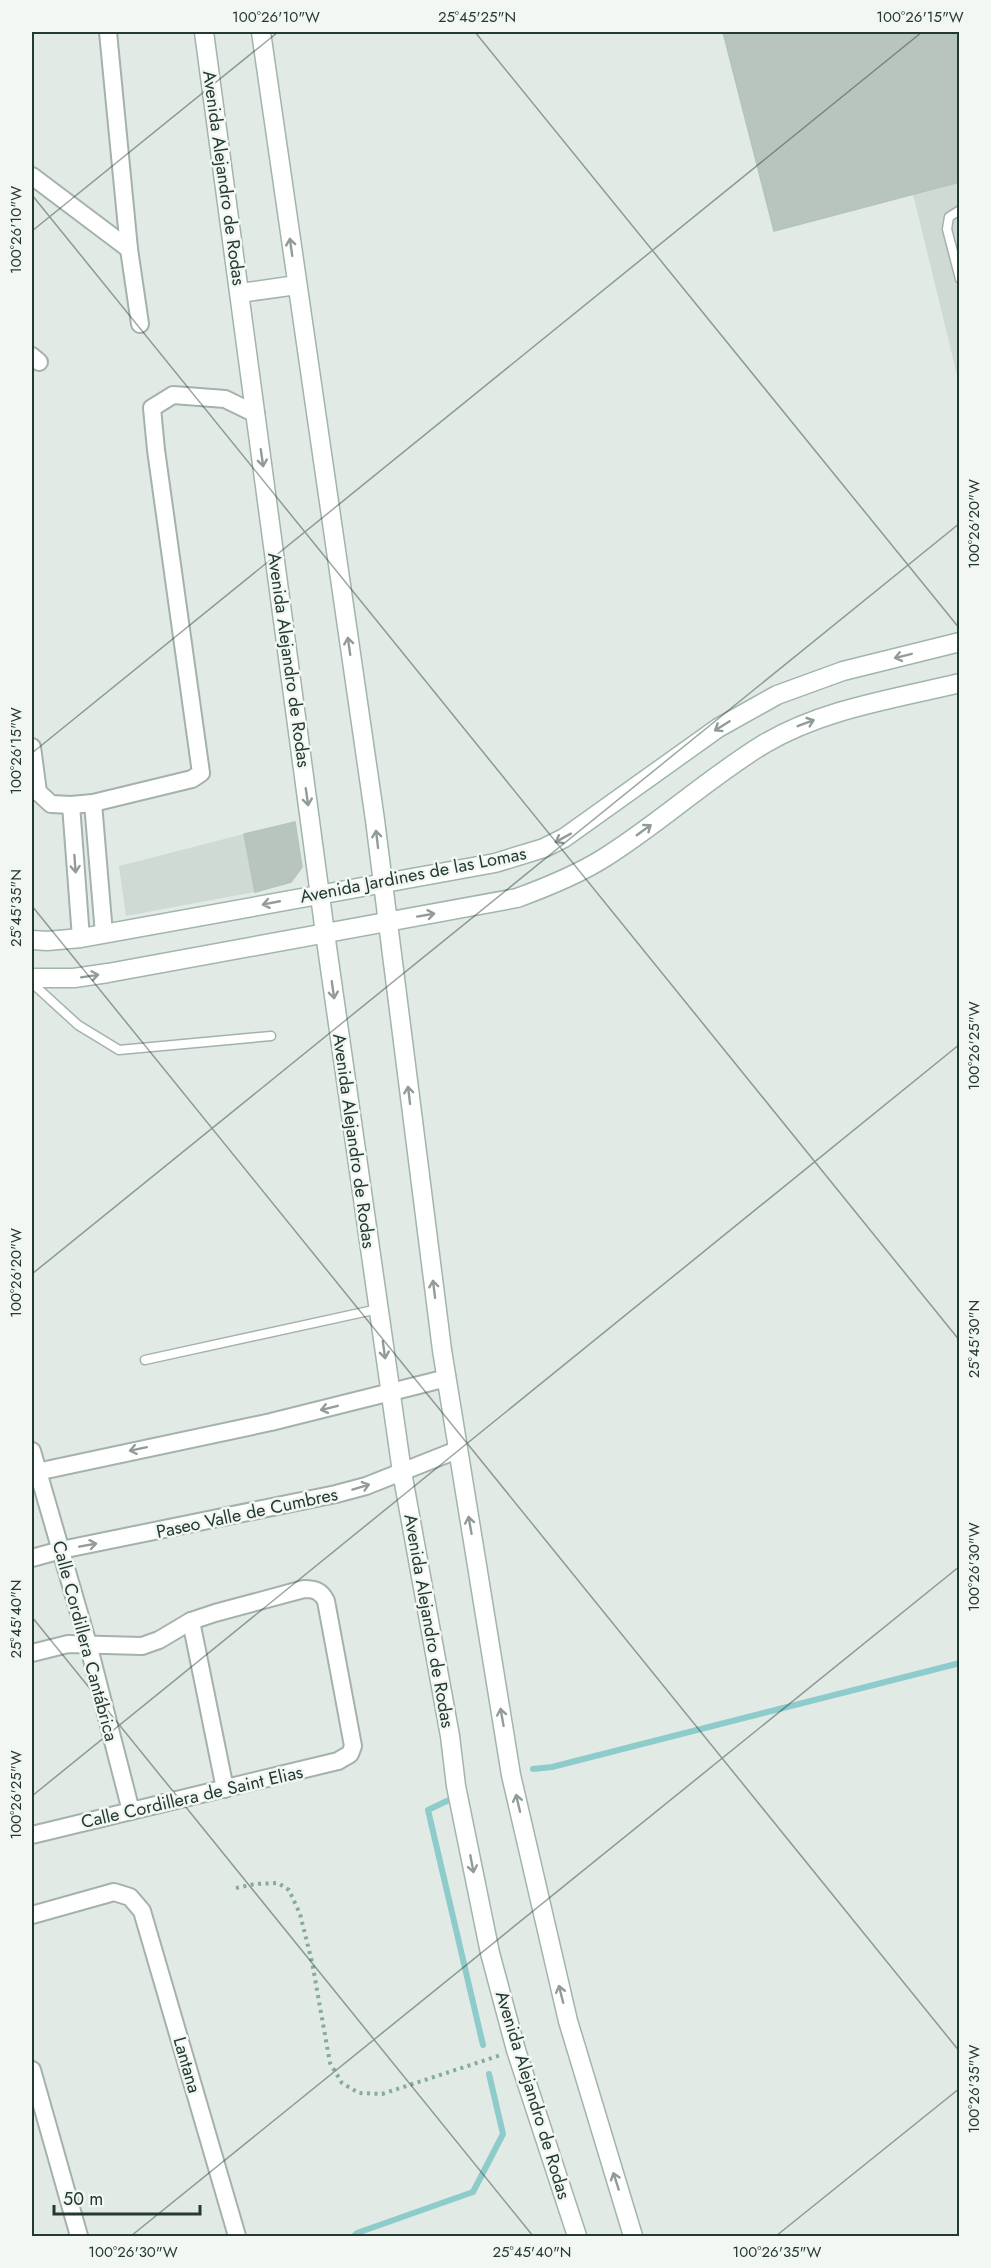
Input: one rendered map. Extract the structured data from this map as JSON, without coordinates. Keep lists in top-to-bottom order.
{
  "streets": {
    "street": [
      "Avenida Alejandro de Rodas",
      "Avenida Jardines de las Lomas",
      "Paseo Valle de Cumbres",
      "Calle Cordillera Cantábrica",
      "Calle Cordillera de Saint Elias",
      "Lantana"
    ]
  },
  "crossings": [
    ["Avenida Alejandro de Rodas", "Avenida Jardines de las Lomas"],
    ["Avenida Alejandro de Rodas", "Paseo Valle de Cumbres"],
    ["Paseo Valle de Cumbres", "Calle Cordillera Cantábrica"],
    ["Calle Cordillera Cantábrica", "Calle Cordillera de Saint Elias"]
  ],
  "scale_bar": "50 m",
  "coordinates": [
    "100°26'10\"W",
    "25°45'25\"N",
    "100°26'15\"W",
    "100°26'20\"W",
    "25°45'35\"N",
    "100°26'25\"W",
    "25°45'30\"N",
    "100°26'30\"W",
    "25°45'40\"N",
    "100°26'35\"W"
  ]
}
